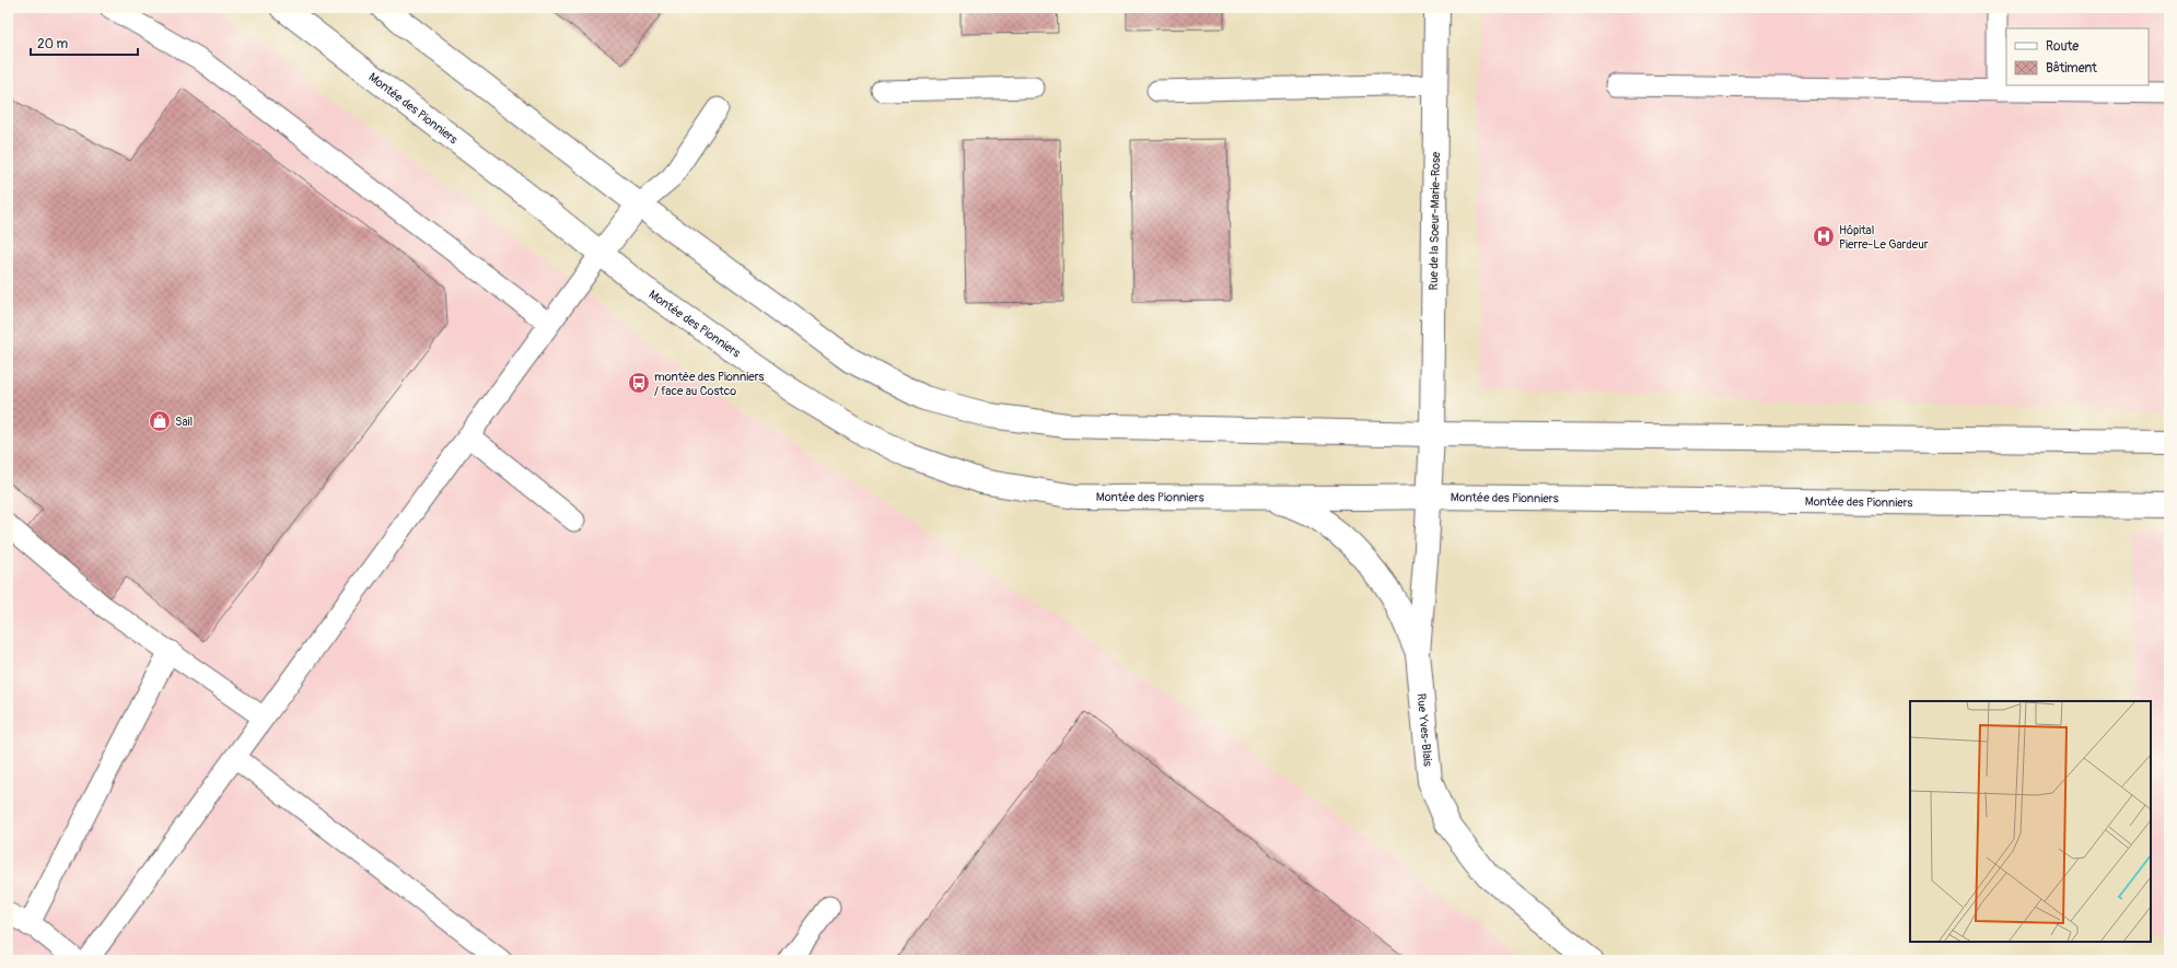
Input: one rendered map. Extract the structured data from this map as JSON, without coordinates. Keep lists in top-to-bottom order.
{
  "streets": {
    "street": ["Montée des Pionniers", "Rue de la Soeur-Marie-Rose", "Rue Yves-Blais"]
  },
  "crossings": [
    ["Montée des Pionniers", "Rue Yves-Blais"],
    ["Rue de la Soeur-Marie-Rose", "Rue Yves-Blais"]
  ],
  "places": {
    "hospital": ["Hôpital Pierre-Le Gardeur"],
    "bus stop": ["montée des Pionniers / face au Costco"],
    "shop": ["Sail"]
  },
  "legend": ["Route", "Bâtiment"],
  "scale_bar": "20 m"
}
